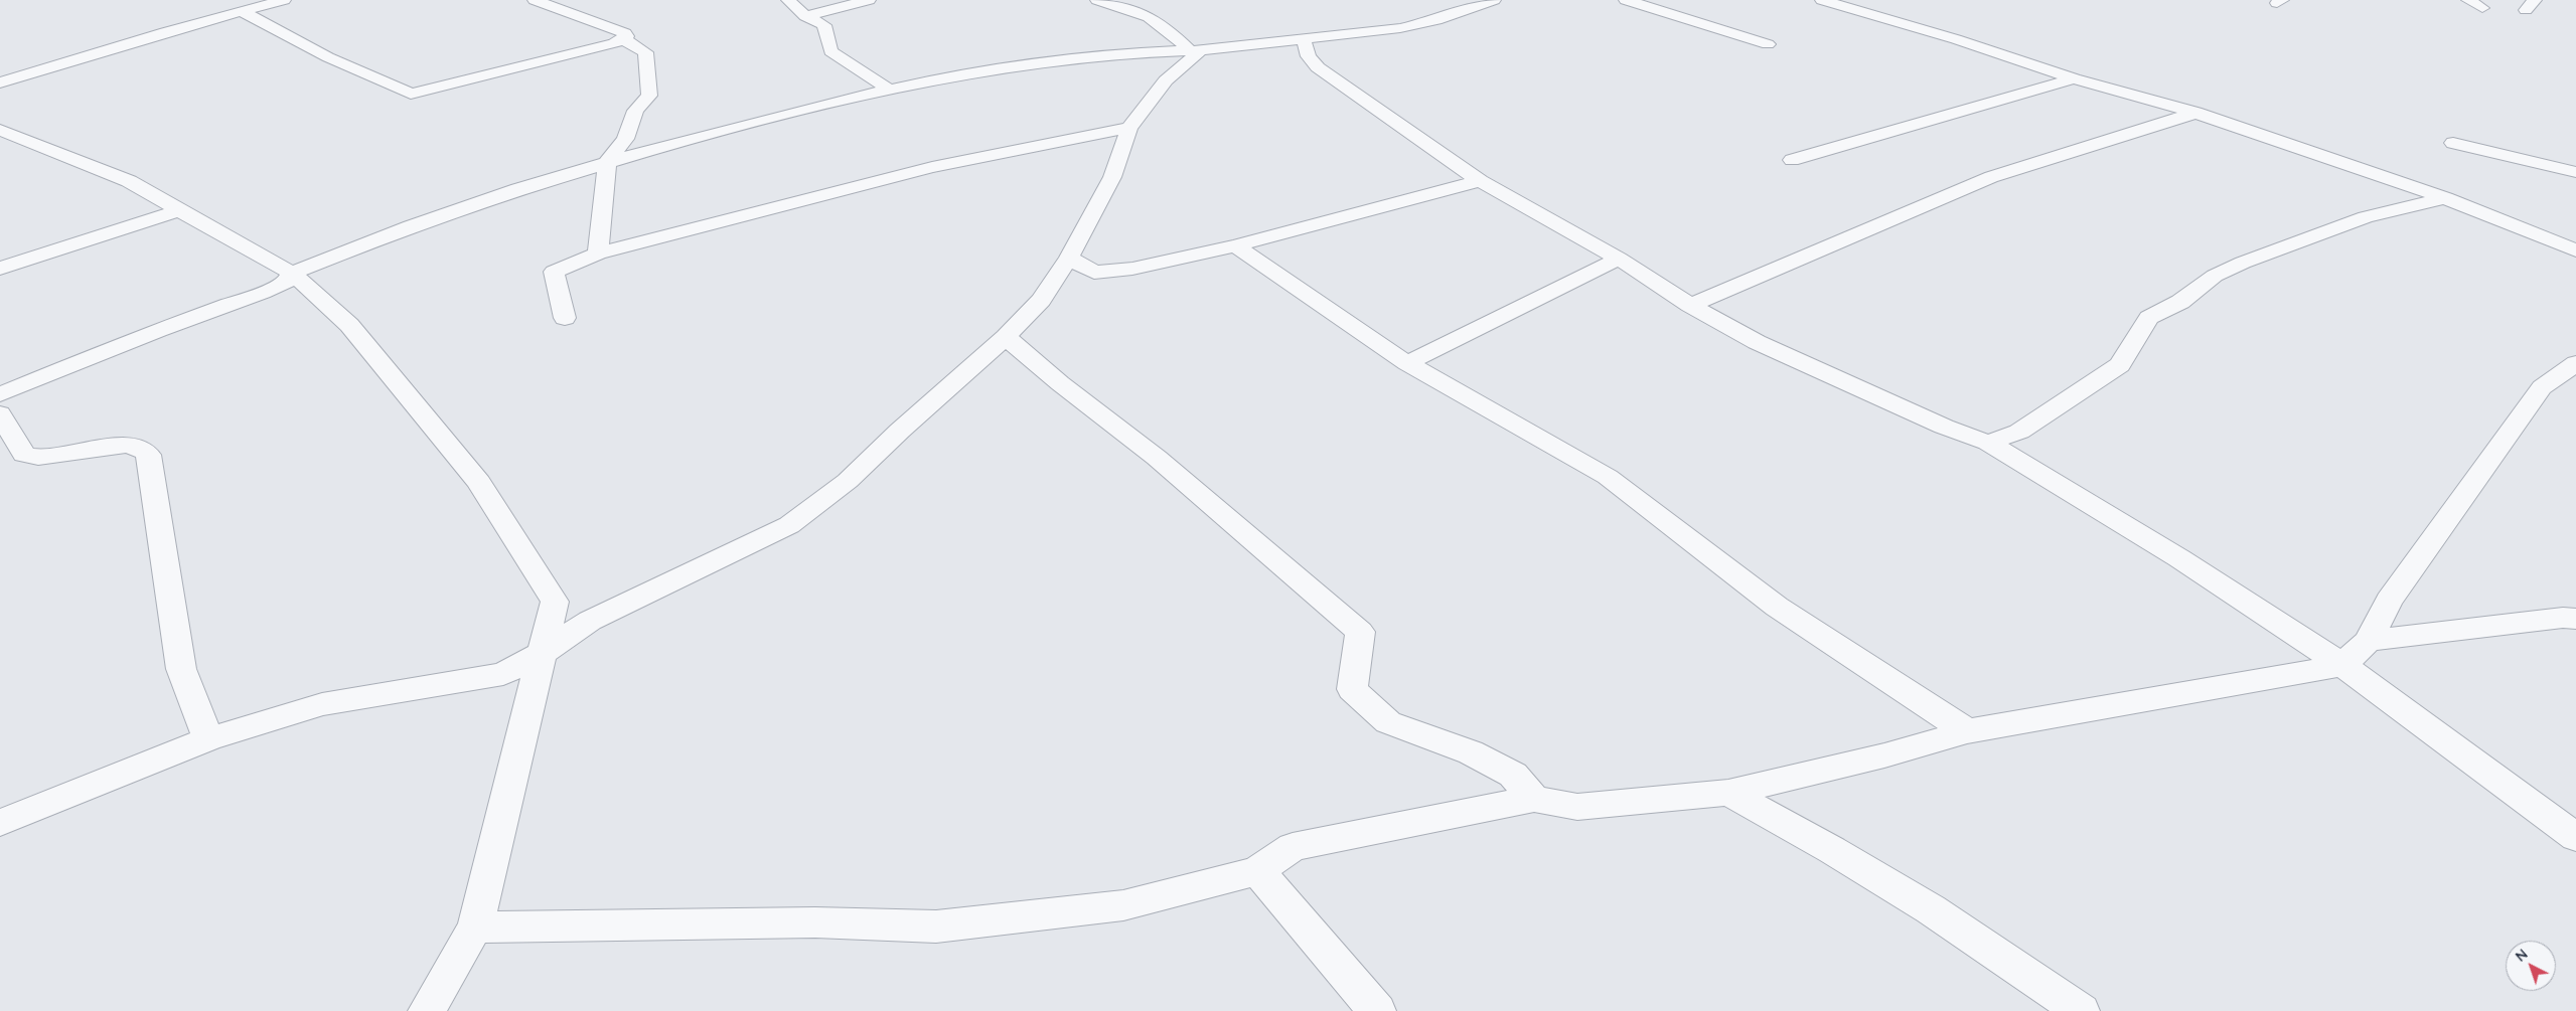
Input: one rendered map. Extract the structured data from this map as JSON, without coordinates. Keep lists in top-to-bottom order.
{
  "north": "top left"
}
